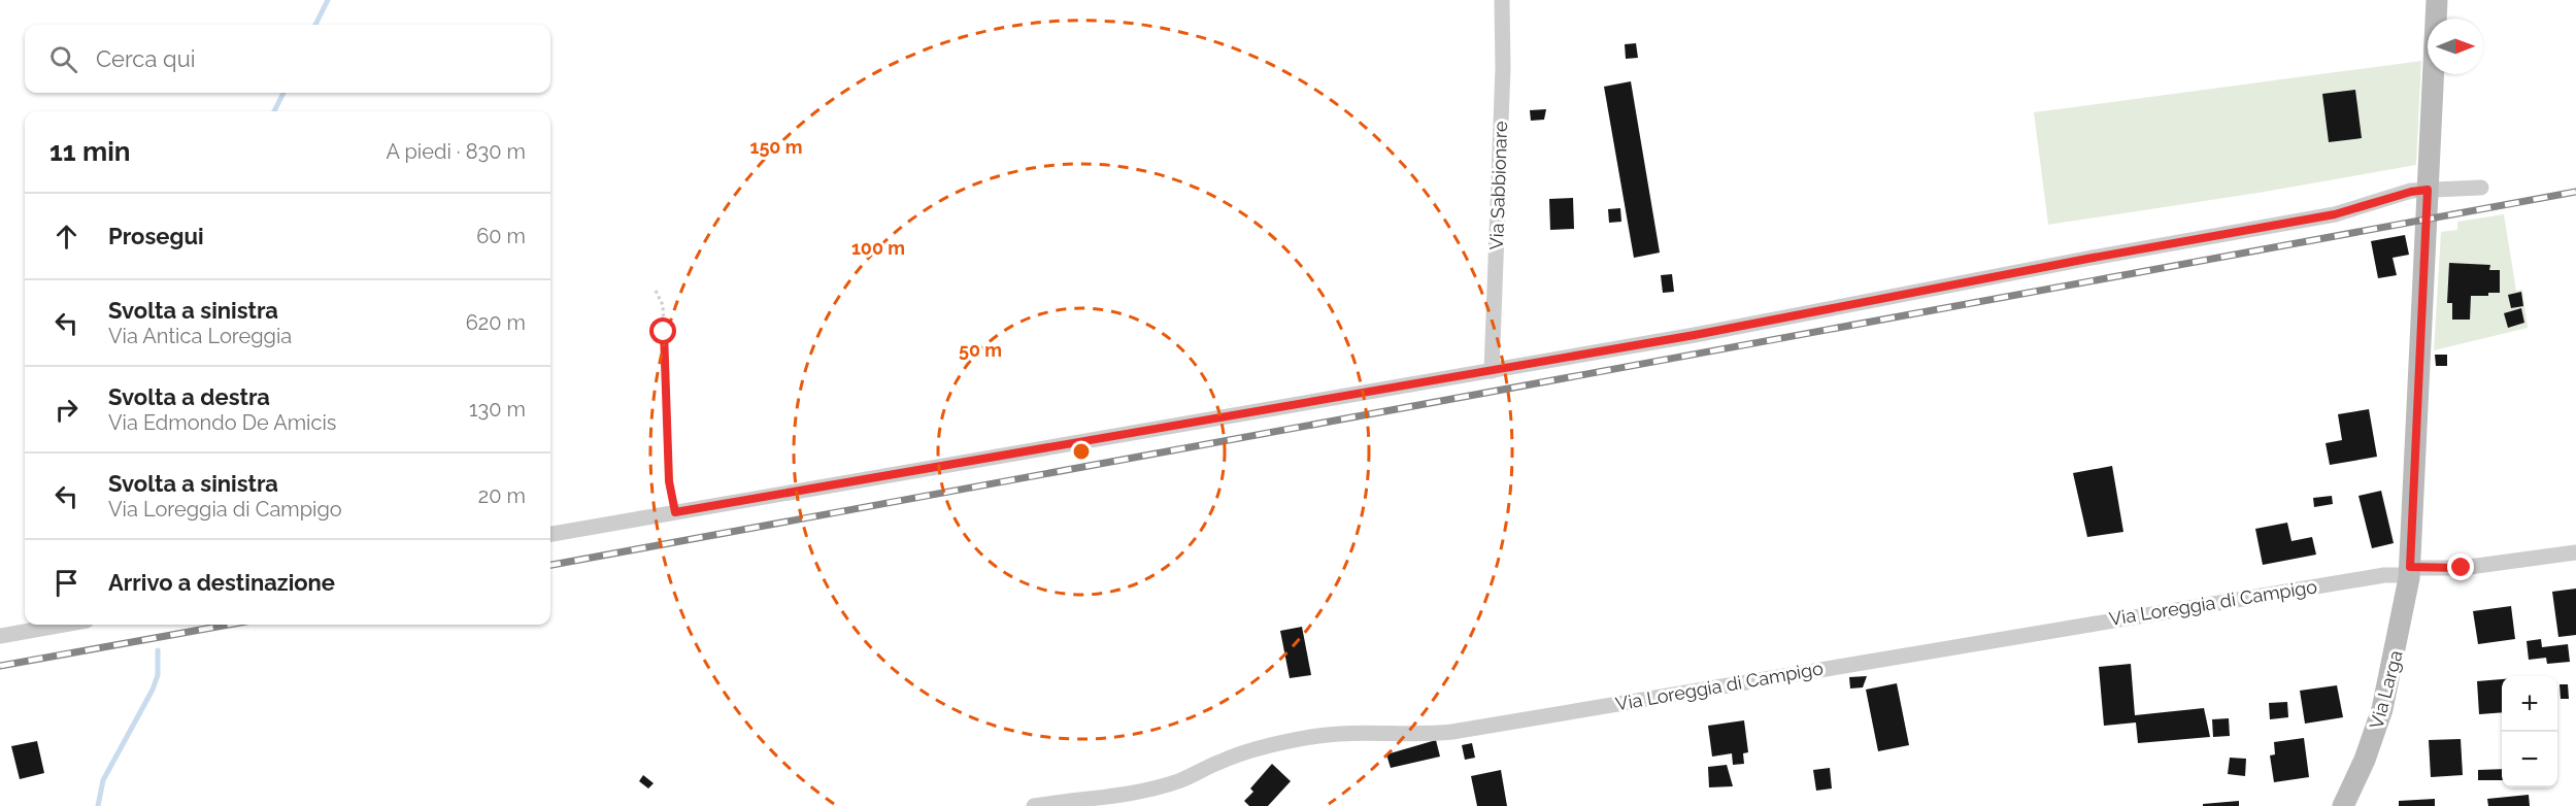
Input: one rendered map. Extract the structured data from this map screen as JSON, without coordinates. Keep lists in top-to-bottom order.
{
  "streets": {
    "street": ["Via Sabbionare", "Via Loreggia di Campigo", "Via Larga"]
  },
  "crossings": [
    ["Via Loreggia di Campigo", "Via Larga"]
  ],
  "north": "right",
  "page": {
    "search": "Cerca qui",
    "heading": ["11 min", "A piedi · 830 m"],
    "list": [
      ["Prosegui", "60 m"],
      ["Svolta a sinistra", "Via Antica Loreggia", "620 m"],
      ["Svolta a destra", "Via Edmondo De Amicis", "130 m"],
      ["Svolta a sinistra", "Via Loreggia di Campigo", "20 m"],
      "Arrivo a destinazione"
    ],
    "map_buttons": ["+", "−"]
  },
  "rings": ["150 m", "100 m", "50 m"]
}
